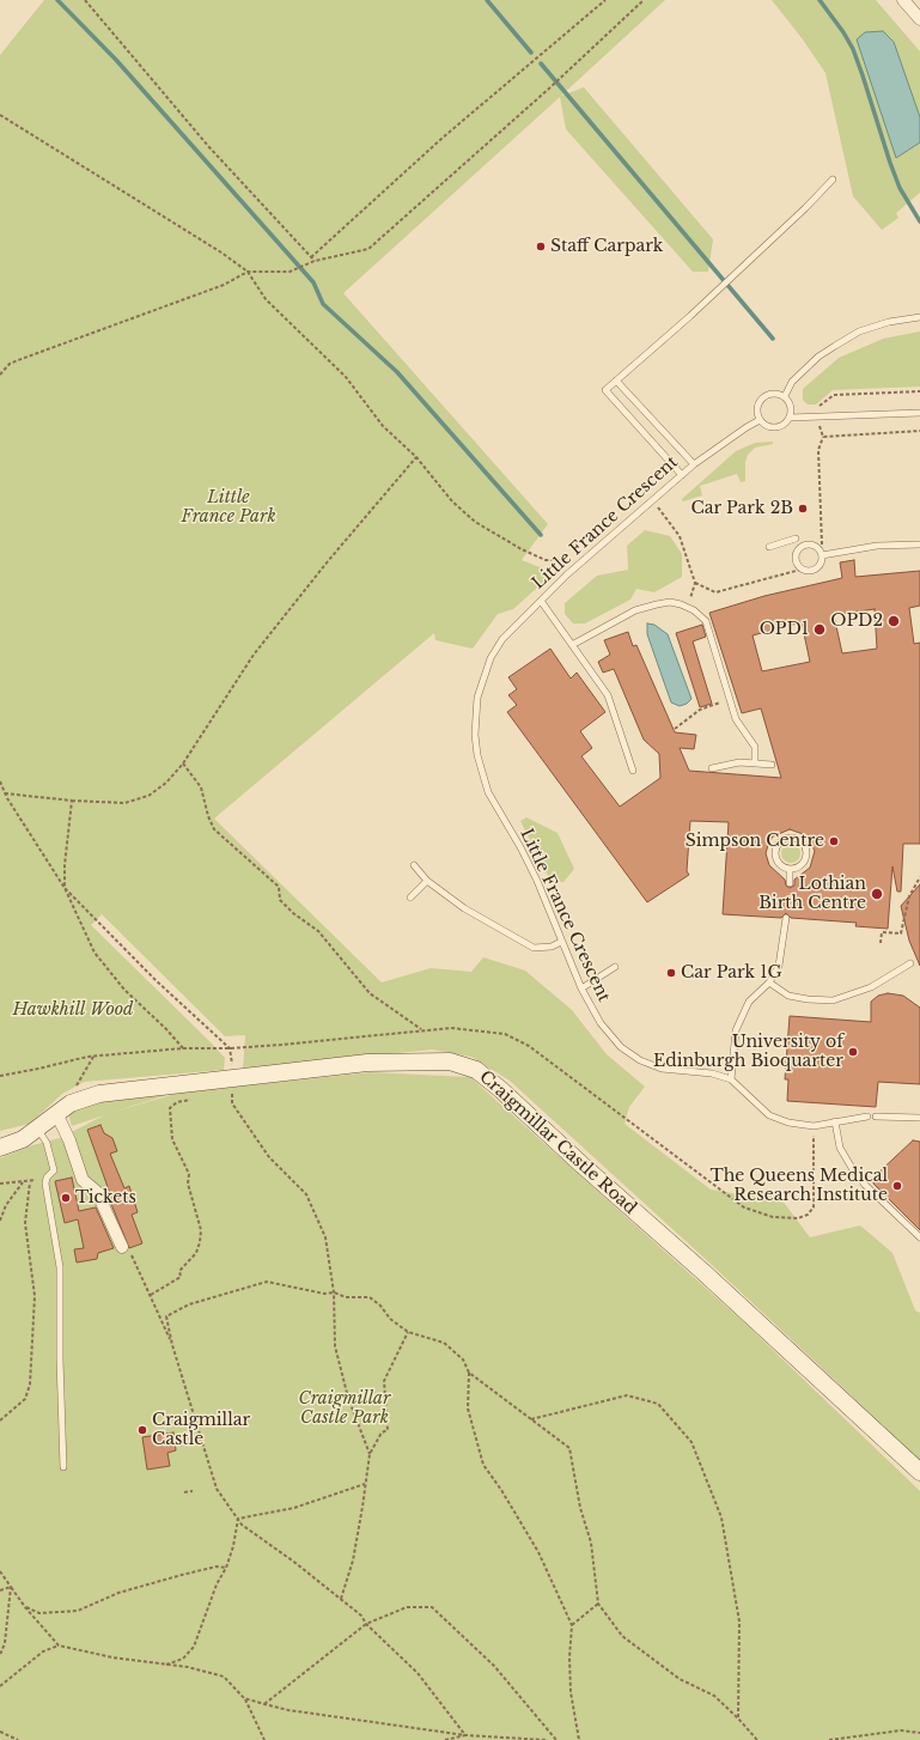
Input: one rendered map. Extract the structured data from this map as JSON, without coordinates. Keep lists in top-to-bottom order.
{
  "streets": {
    "street": ["Craigmillar Castle Road"],
    "lane": ["Little France Crescent"]
  },
  "parks": ["Little France Park", "Hawkhill Wood", "Craigmillar Castle Park"],
  "places": [
    "Staff Carpark",
    "Car Park 2B",
    "OPD2",
    "OPD1",
    "Simpson Centre",
    "Lothian Birth Centre",
    "Car Park 1G",
    "University of Edinburgh Bioquarter",
    "The Queens Medical Research Institute",
    "Tickets",
    "Craigmillar Castle"
  ]
}
